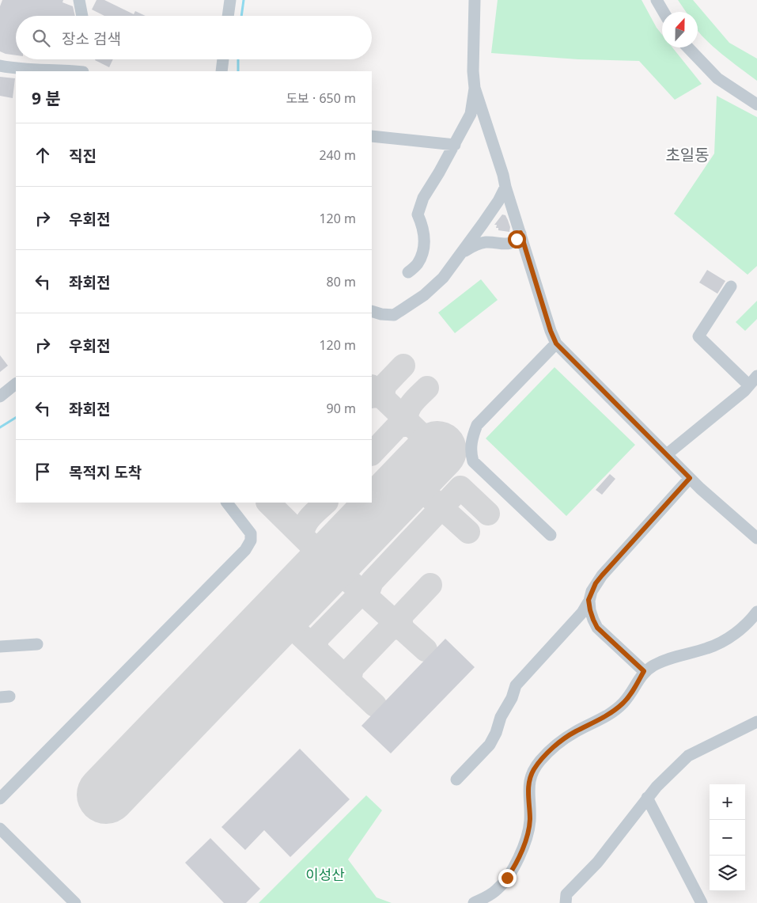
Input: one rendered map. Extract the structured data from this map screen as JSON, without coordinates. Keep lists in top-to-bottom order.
{
  "districts": ["초일동"],
  "parks": ["이성산"],
  "north": "top",
  "page": {
    "search": "장소 검색",
    "heading": ["9 분", "도보 · 650 m"],
    "list": [
      ["직진", "240 m"],
      ["우회전", "120 m"],
      ["좌회전", "80 m"],
      ["우회전", "120 m"],
      ["좌회전", "90 m"],
      "목적지 도착"
    ],
    "map_buttons": ["+", "−"]
  }
}
